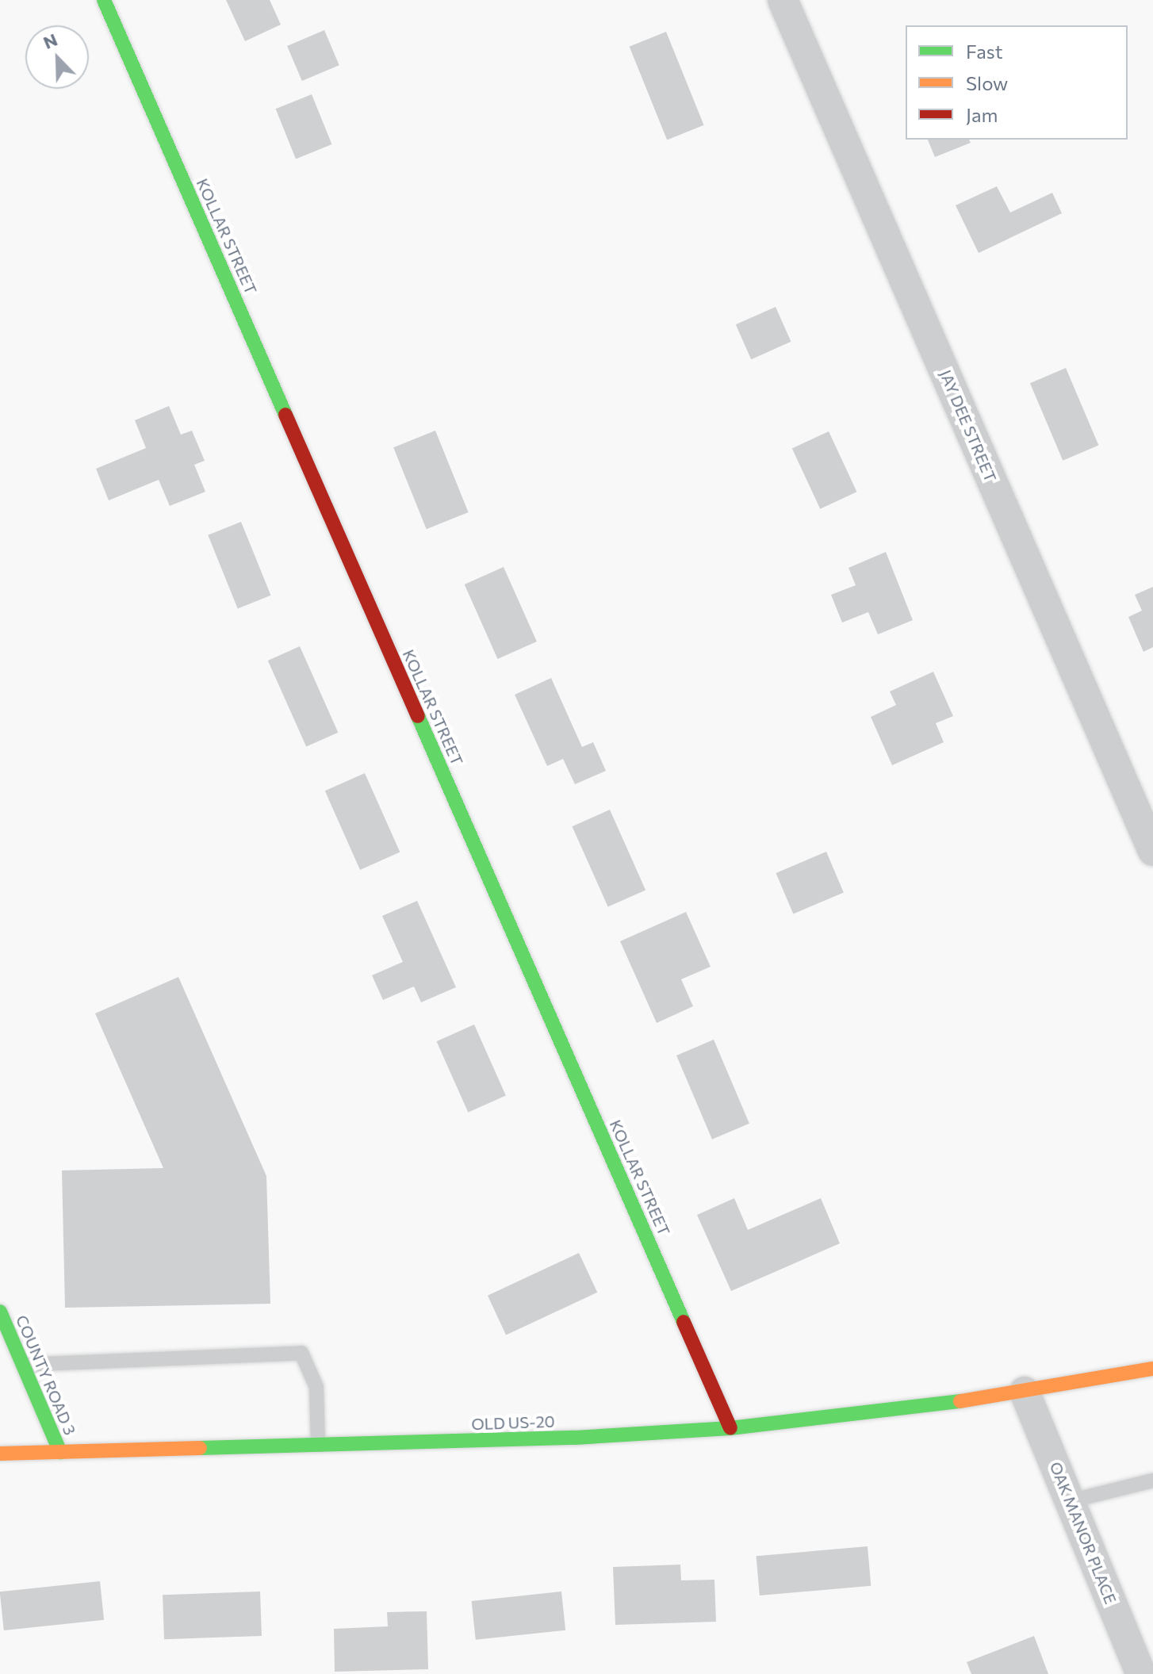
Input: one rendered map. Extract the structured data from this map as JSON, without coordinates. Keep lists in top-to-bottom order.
{
  "streets": {
    "street": [
      "KOLLAR STREET",
      "JAY DEE STREET",
      "COUNTY ROAD 3",
      "OLD US-20",
      "OAK MANOR PLACE"
    ]
  },
  "crossings": [
    ["KOLLAR STREET", "OLD US-20"],
    ["COUNTY ROAD 3", "OLD US-20"],
    ["OLD US-20", "OAK MANOR PLACE"]
  ],
  "legend": ["Fast", "Slow", "Jam"],
  "north": "top left"
}
